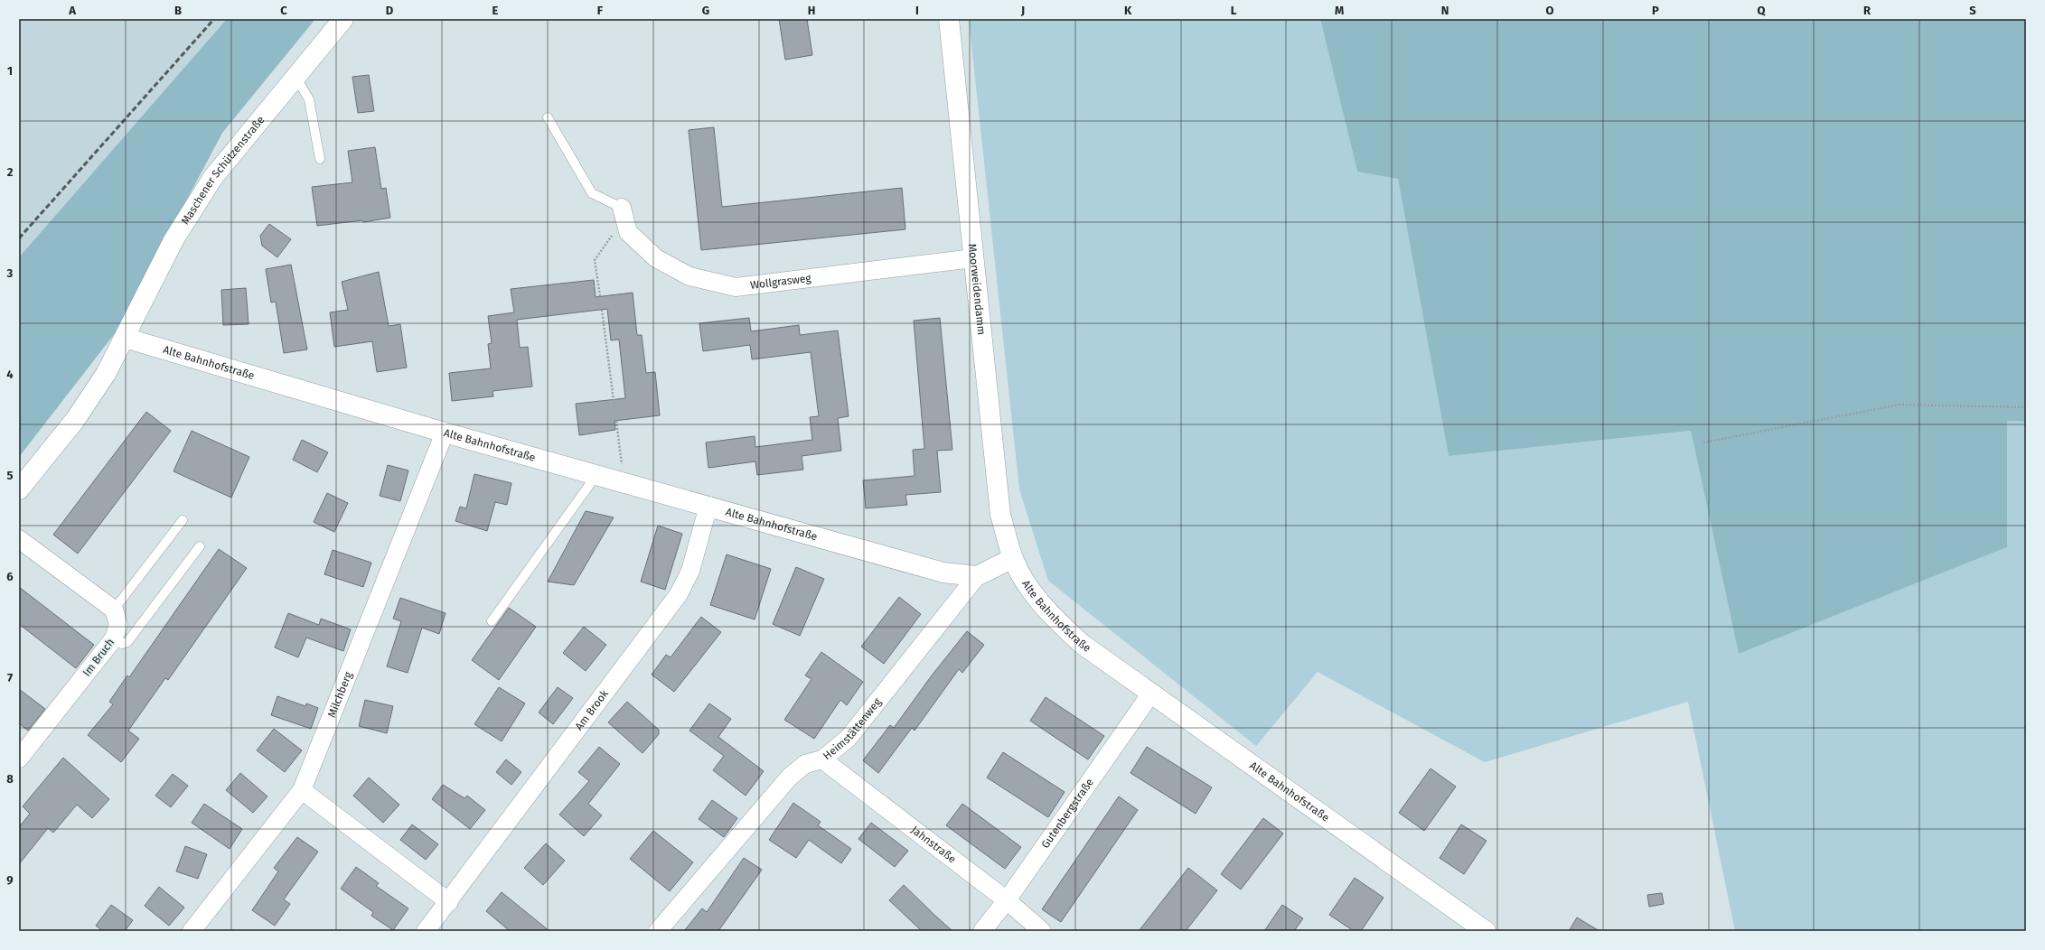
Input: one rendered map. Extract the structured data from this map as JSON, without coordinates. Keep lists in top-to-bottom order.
{
  "streets": {
    "street": [
      "Maschener Schützenstraße",
      "Wollgrasweg",
      "Moorweidendamm",
      "Alte Bahnhofstraße",
      "Im Bruch",
      "Milchberg",
      "Am Brook",
      "Heimstättenweg",
      "Gutenbergstraße",
      "Jahnstraße"
    ]
  },
  "crossings": [
    ["Maschener Schützenstraße", "Alte Bahnhofstraße"],
    ["Wollgrasweg", "Moorweidendamm"],
    ["Moorweidendamm", "Alte Bahnhofstraße"],
    ["Alte Bahnhofstraße", "Milchberg"],
    ["Alte Bahnhofstraße", "Am Brook"],
    ["Alte Bahnhofstraße", "Heimstättenweg"],
    ["Alte Bahnhofstraße", "Gutenbergstraße"],
    ["Heimstättenweg", "Jahnstraße"],
    ["Gutenbergstraße", "Jahnstraße"]
  ],
  "grid": {
    "columns": [
      "A",
      "B",
      "C",
      "D",
      "E",
      "F",
      "G",
      "H",
      "I",
      "J",
      "K",
      "L",
      "M",
      "N",
      "O",
      "P",
      "Q",
      "R",
      "S"
    ],
    "rows": [
      "1",
      "2",
      "3",
      "4",
      "5",
      "6",
      "7",
      "8",
      "9"
    ]
  }
}
